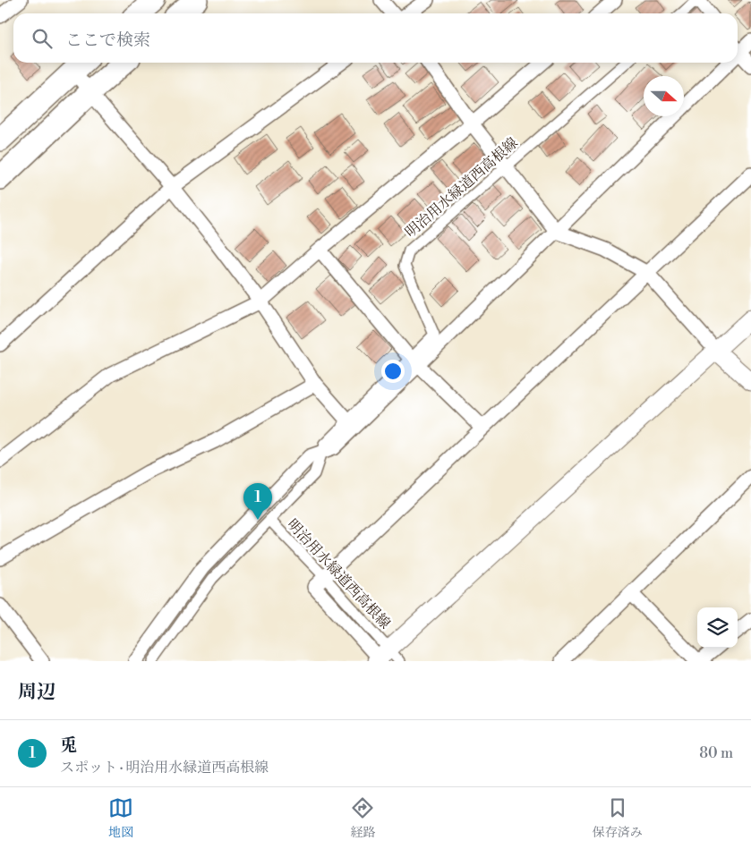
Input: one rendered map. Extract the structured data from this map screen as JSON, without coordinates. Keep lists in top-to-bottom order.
{
  "streets": {
    "street": ["明治用水緑道西高根線"]
  },
  "north": "right",
  "page": {
    "search": "ここで検索",
    "pins": "1",
    "heading": "周辺",
    "list": [
      {
        "mark": "1",
        "name": "兎",
        "note": "スポット · 明治用水緑道西高根線",
        "value": "80 m"
      }
    ],
    "nav": ["地図", "経路", "保存済み"]
  }
}
